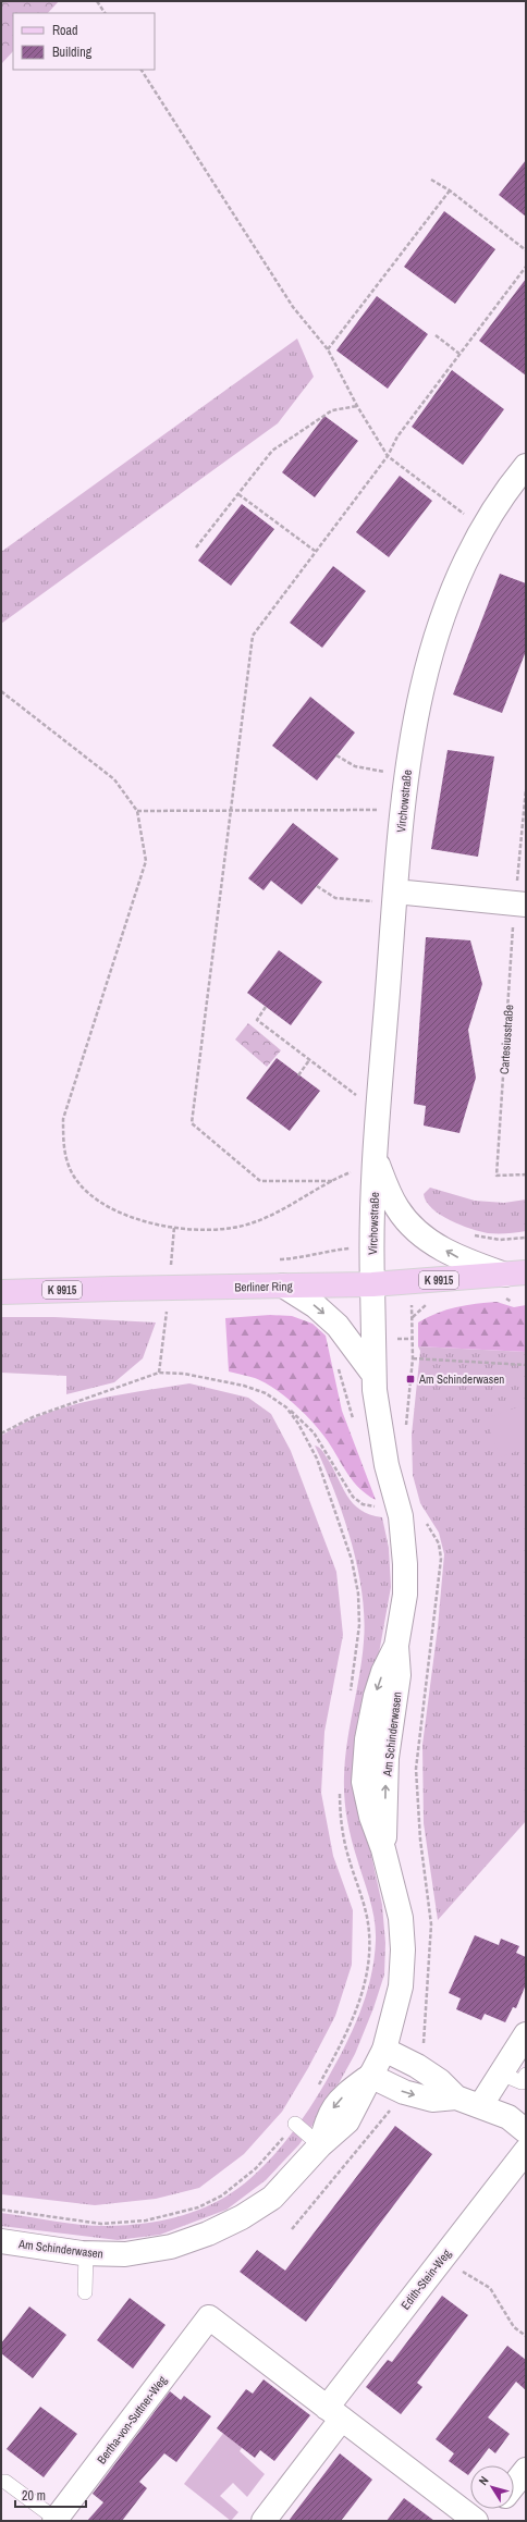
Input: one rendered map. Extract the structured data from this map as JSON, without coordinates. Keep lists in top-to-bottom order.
{
  "streets": {
    "main road": ["K 9915", "Berliner Ring"],
    "street": [
      "Virchowstraße",
      "Am Schinderwasen",
      "Edith-Stein-Weg",
      "Bertha-von-Suttner-Weg"
    ],
    "path": ["Cartesiusstraße"]
  },
  "crossings": [
    ["Virchowstraße", "Berliner Ring"],
    ["Virchowstraße", "Am Schinderwasen"],
    ["Edith-Stein-Weg", "Bertha-von-Suttner-Weg"]
  ],
  "places": {
    "transit": ["Am Schinderwasen"]
  },
  "legend": ["Road", "Building"],
  "scale_bar": "20 m",
  "north": "top left"
}
